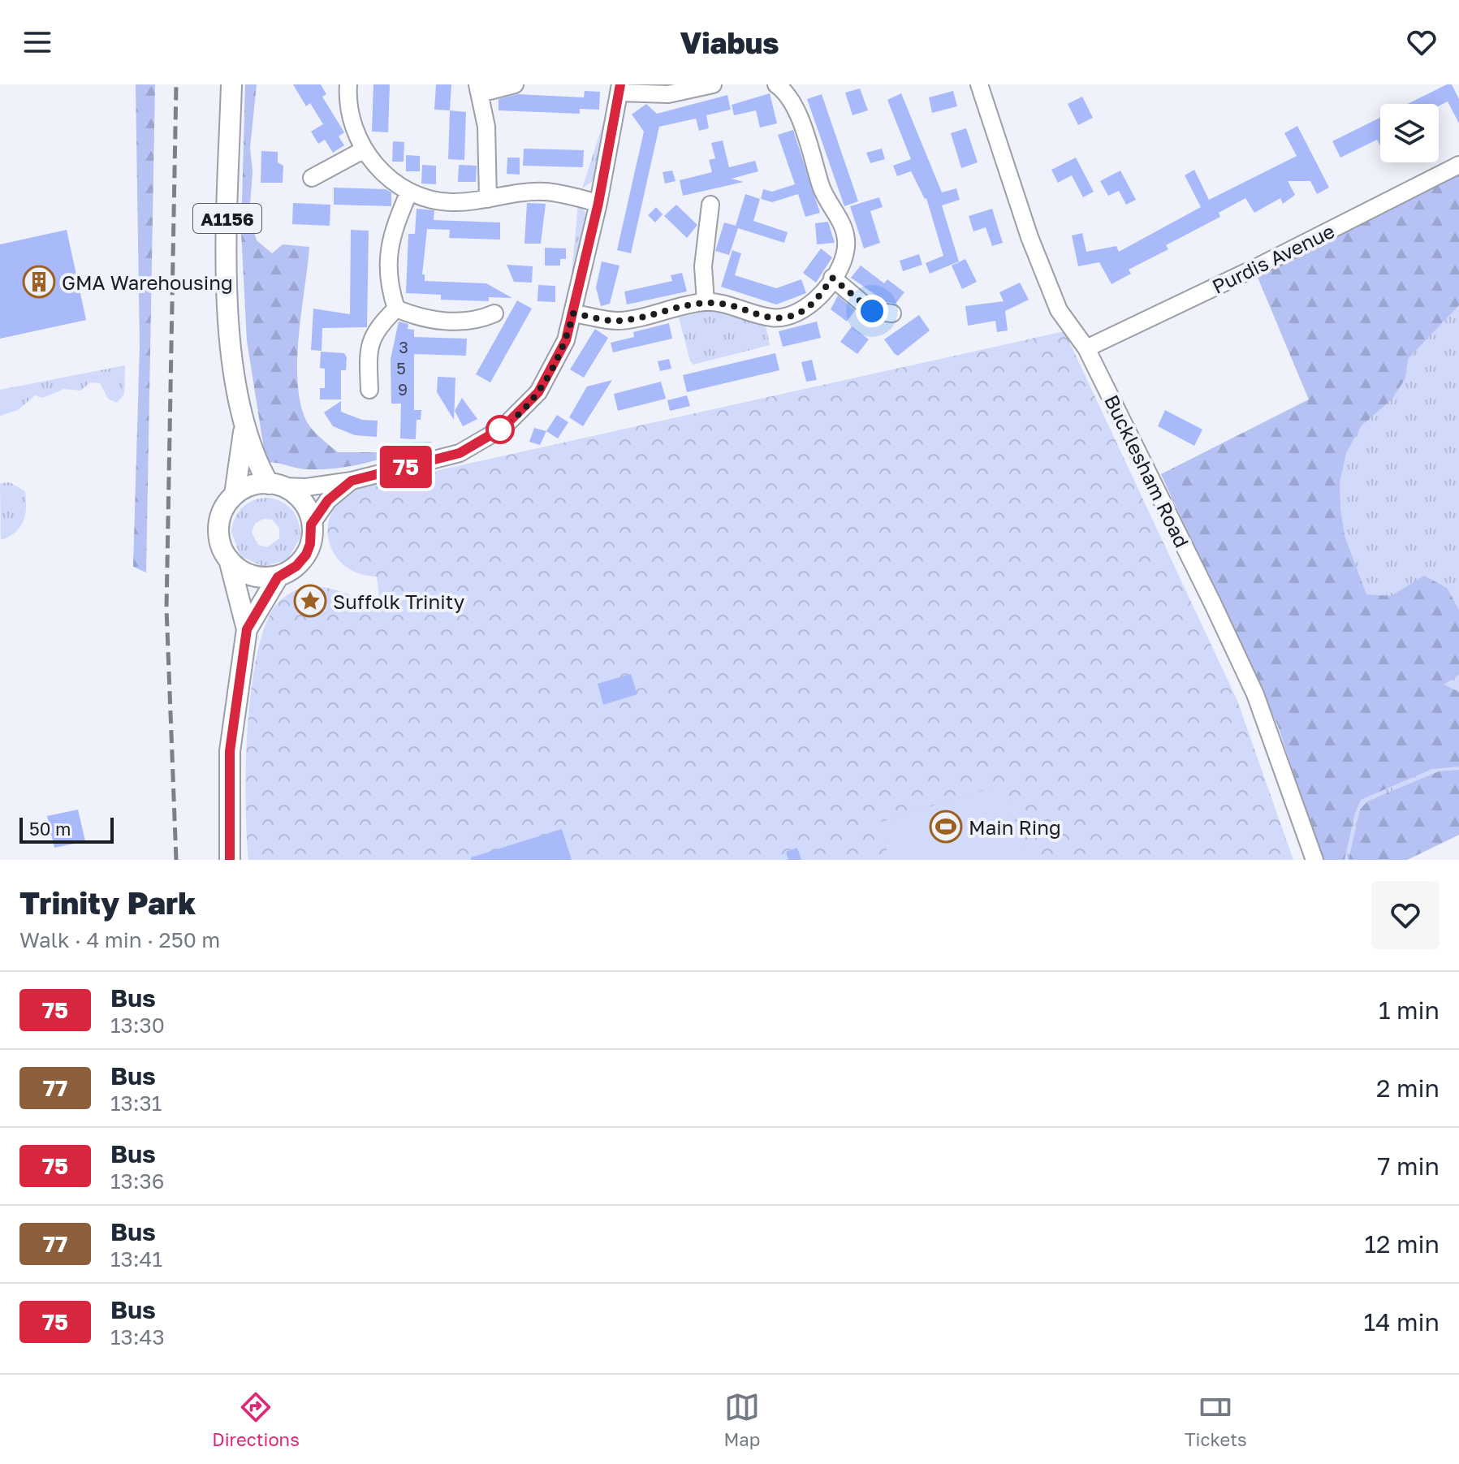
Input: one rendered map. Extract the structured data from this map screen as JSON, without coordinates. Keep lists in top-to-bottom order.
{
  "streets": {
    "main road": ["A1156"],
    "street": ["Purdis Avenue", "Bucklesham Road"]
  },
  "crossings": [
    ["Purdis Avenue", "Bucklesham Road"]
  ],
  "places": {
    "building": ["GMA Warehousing"],
    "place": ["Suffolk Trinity"],
    "sports": ["Main Ring"]
  },
  "lines": ["bus line 75"],
  "house_numbers": ["3", "5", "9"],
  "scale_bar": "50 m",
  "page": {
    "header": "Viabus",
    "on_map": "75",
    "scale": "50 m",
    "heading": ["Trinity Park", "Walk · 4 min · 250 m"],
    "list": [
      {
        "mark": "75",
        "name": "Bus",
        "note": "13:30",
        "value": "1 min"
      },
      {
        "mark": "77",
        "name": "Bus",
        "note": "13:31",
        "value": "2 min"
      },
      {
        "mark": "75",
        "name": "Bus",
        "note": "13:36",
        "value": "7 min"
      },
      {
        "mark": "77",
        "name": "Bus",
        "note": "13:41",
        "value": "12 min"
      },
      {
        "mark": "75",
        "name": "Bus",
        "note": "13:43",
        "value": "14 min"
      }
    ],
    "tabs": ["Directions", "Map", "Tickets"]
  }
}
